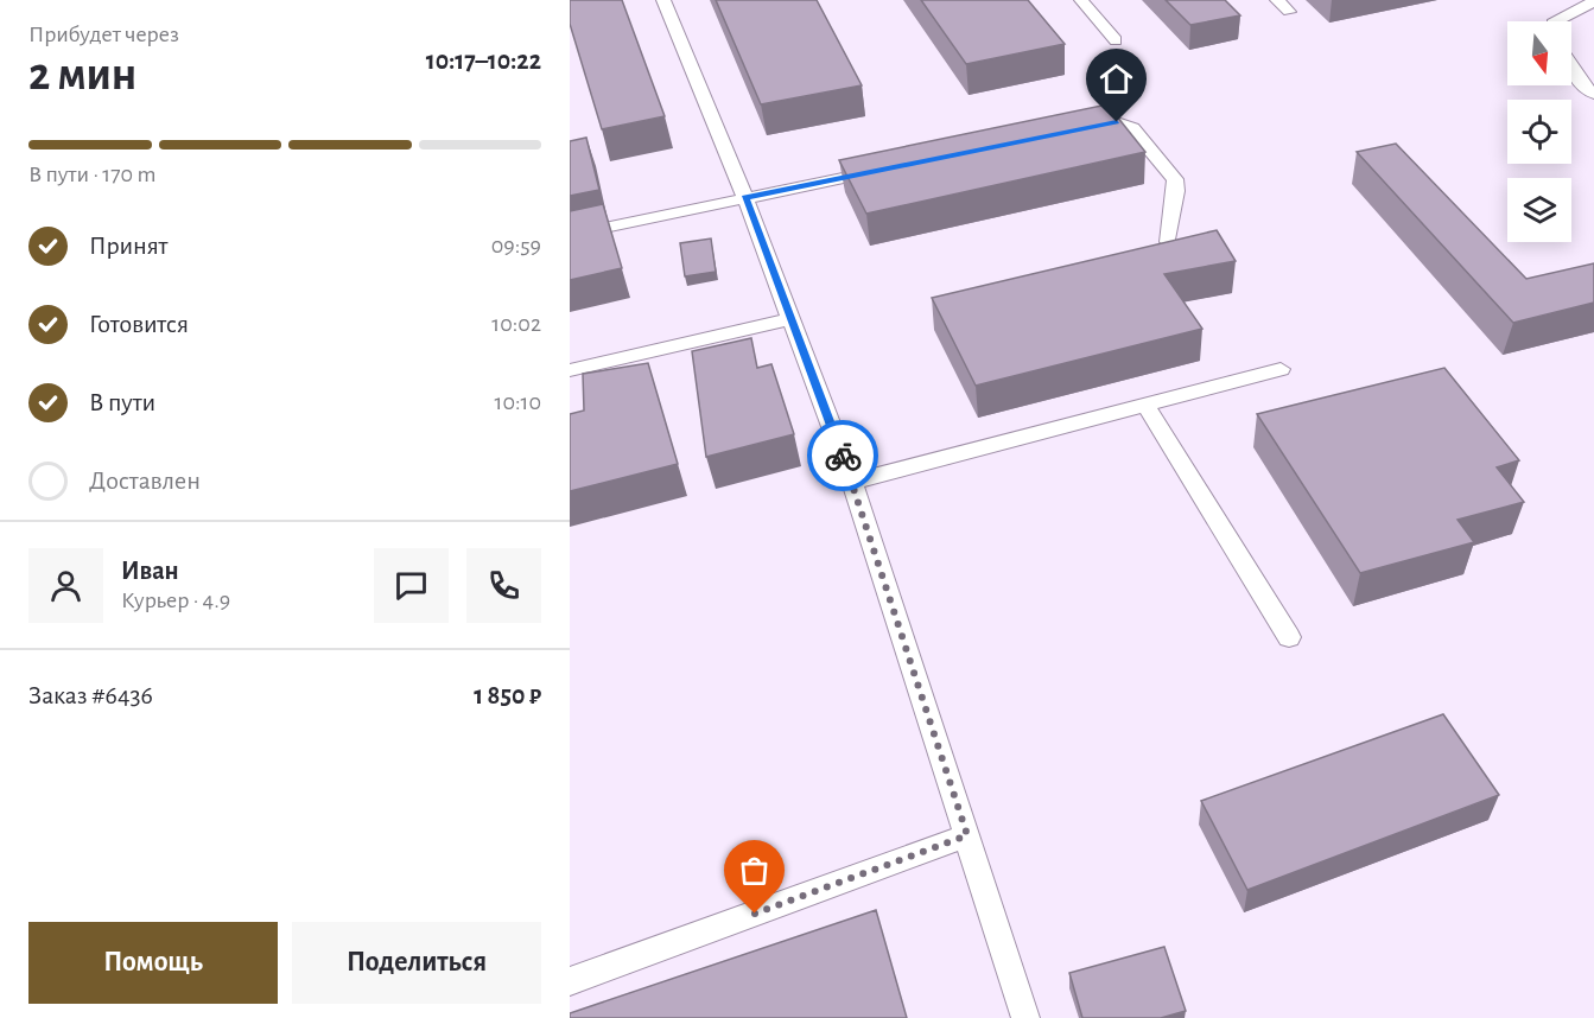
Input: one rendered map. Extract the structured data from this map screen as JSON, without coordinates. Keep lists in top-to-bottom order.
{
  "north": "bottom",
  "page": {
    "heading": ["2 мин", "Прибудет через", "10:17–10:22"],
    "panel": [
      "Иван",
      "Курьер · 4.9",
      "Заказ #6436",
      "1 850 ₽"
    ],
    "bar": "В пути · 170 m",
    "list": [
      ["Принят", "09:59"],
      ["Готовится", "10:02"],
      ["В пути", "10:10"],
      "Доставлен"
    ],
    "buttons": ["Помощь", "Поделиться"]
  }
}
